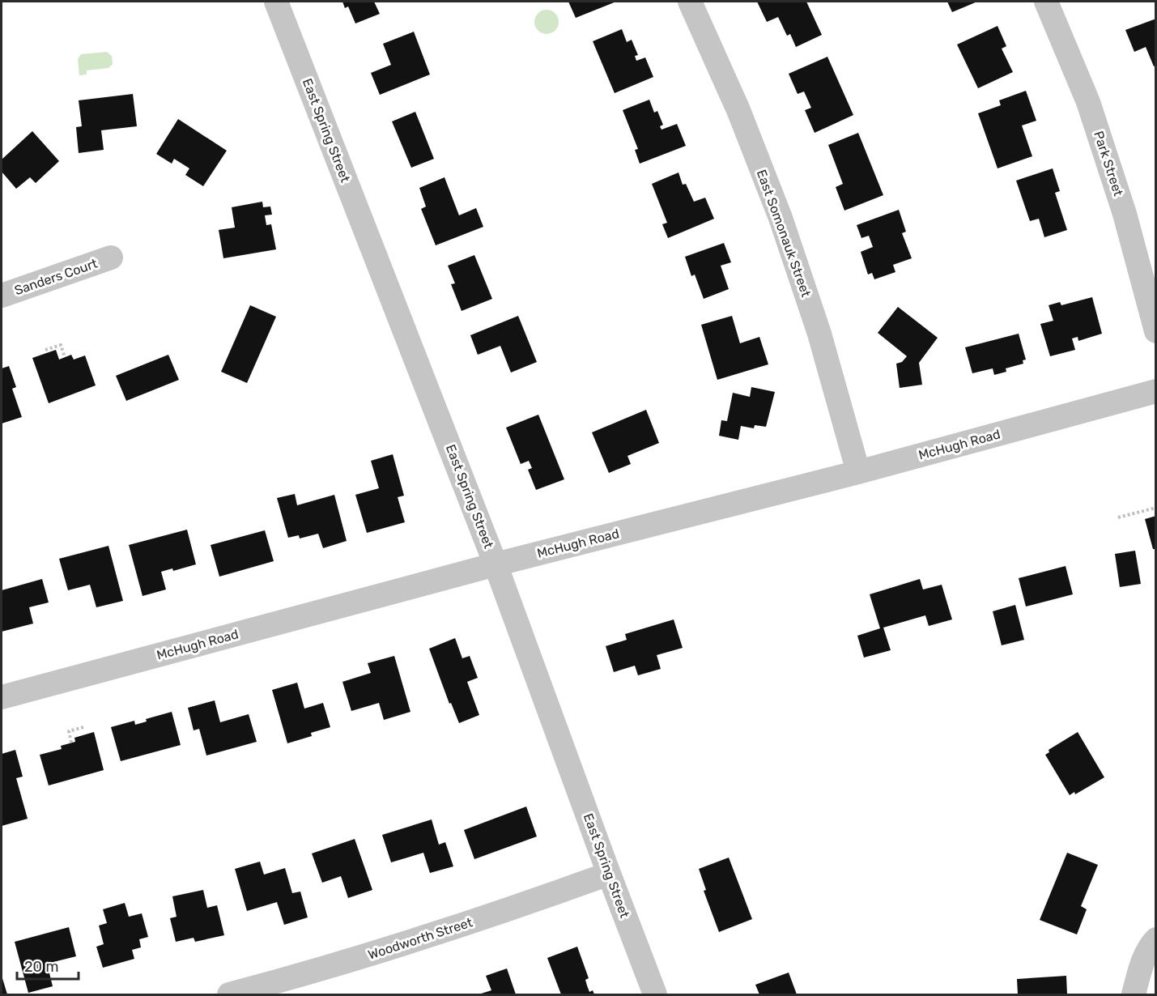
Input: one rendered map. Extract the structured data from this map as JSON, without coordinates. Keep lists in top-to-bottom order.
{
  "streets": {
    "street": [
      "East Spring Street",
      "Park Street",
      "East Somonauk Street",
      "Sanders Court",
      "McHugh Road",
      "Woodworth Street"
    ]
  },
  "crossings": [
    ["East Spring Street", "McHugh Road"],
    ["East Spring Street", "Woodworth Street"],
    ["East Somonauk Street", "McHugh Road"]
  ],
  "scale_bar": "20 m"
}
